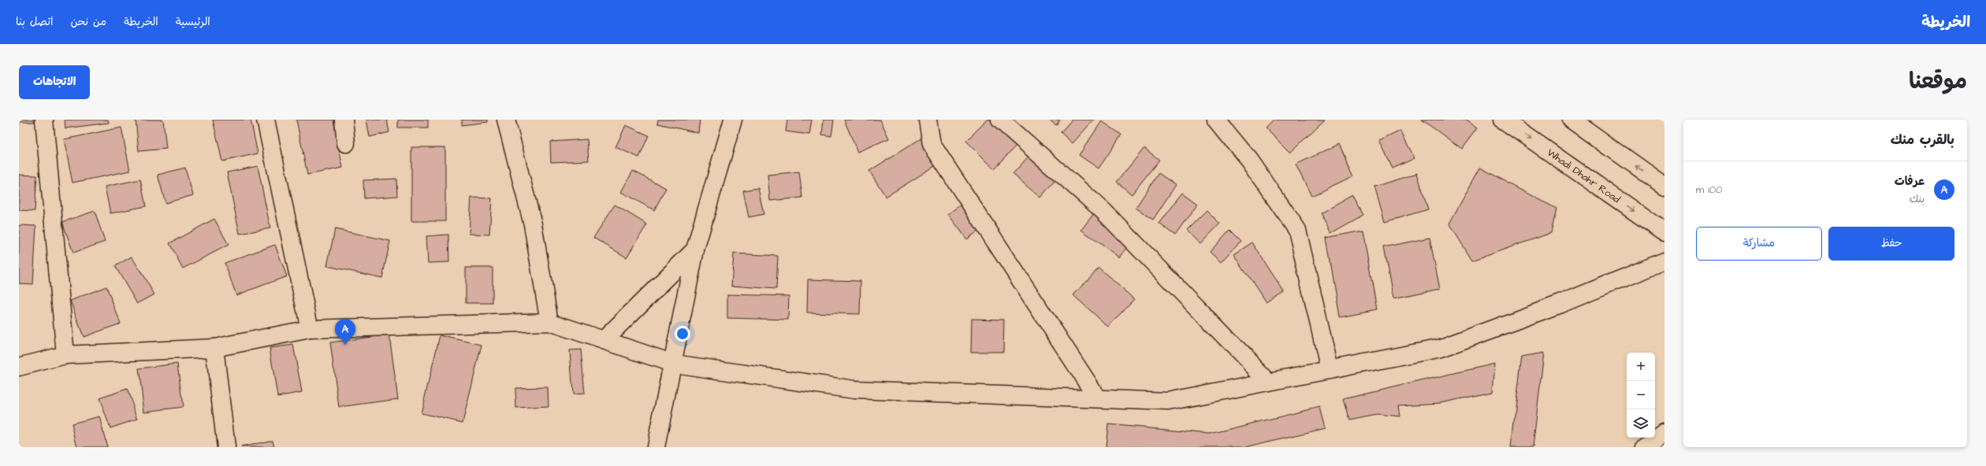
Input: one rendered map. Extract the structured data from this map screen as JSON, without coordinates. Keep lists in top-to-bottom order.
{
  "streets": {
    "street": ["Whadi Dhahr Road"]
  },
  "page": {
    "header": "الخريطة",
    "nav": [
      "الرئيسية",
      "الخريطة",
      "من نحن",
      "اتصل بنا"
    ],
    "title": "موقعنا",
    "buttons": [
      "الاتجاهات",
      ["حفظ", "مشاركة"]
    ],
    "heading": "بالقرب منك",
    "list": [
      {
        "mark": "A",
        "name": "عرفات",
        "note": "بنك",
        "value": "100 m"
      }
    ],
    "pins": "A",
    "map_buttons": ["+", "−"]
  }
}
